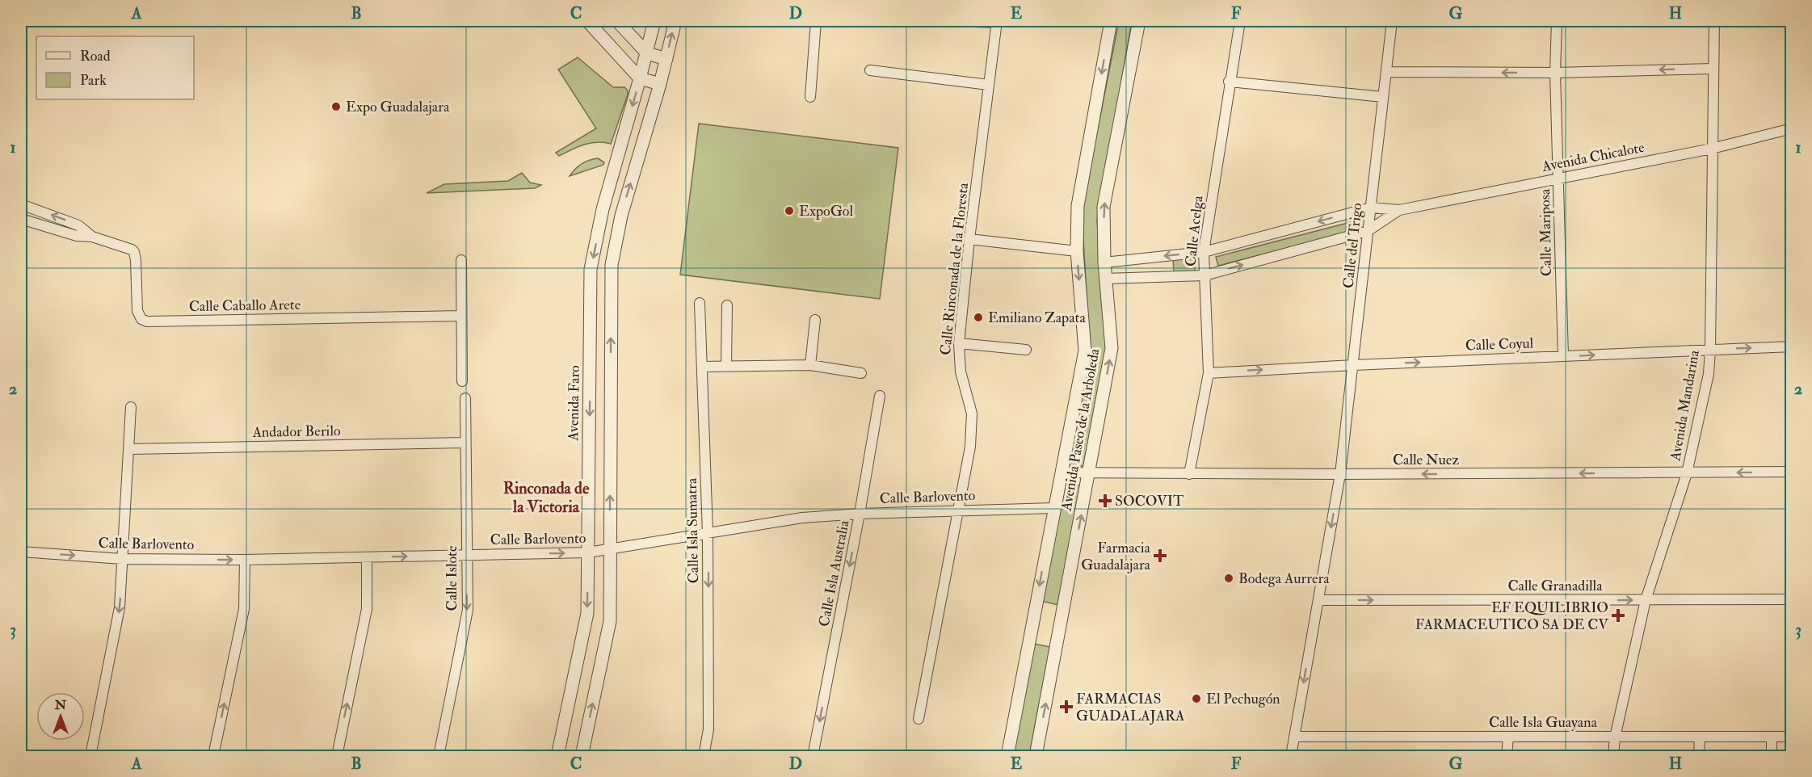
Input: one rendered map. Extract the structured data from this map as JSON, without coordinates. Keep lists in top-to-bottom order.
{
  "streets": {
    "street": [
      "Avenida Chicalote",
      "Calle Acelga",
      "Calle Mariposa",
      "Calle del Trigo",
      "Calle Rinconada de la Floresta",
      "Calle Caballo Arete",
      "Calle Coyul",
      "Avenida Faro",
      "Avenida Mandarina",
      "Avenida Paseo de la Arboleda",
      "Andador Berilo",
      "Calle Nuez",
      "Calle Barlovento",
      "Calle Isla Sumatra",
      "Calle Isla Australia",
      "Calle Islote",
      "Calle Granadilla",
      "Calle Isla Guayana"
    ]
  },
  "crossings": [
    ["Avenida Chicalote", "Calle Acelga"],
    ["Avenida Chicalote", "Calle Mariposa"],
    ["Avenida Chicalote", "Calle del Trigo"],
    ["Avenida Chicalote", "Avenida Mandarina"],
    ["Avenida Chicalote", "Avenida Paseo de la Arboleda"],
    ["Calle Acelga", "Calle Coyul"],
    ["Calle Acelga", "Calle Nuez"],
    ["Calle Mariposa", "Calle Coyul"],
    ["Calle del Trigo", "Calle Coyul"],
    ["Calle del Trigo", "Calle Nuez"],
    ["Calle del Trigo", "Calle Granadilla"],
    ["Calle del Trigo", "Calle Isla Guayana"],
    ["Calle Rinconada de la Floresta", "Calle Barlovento"],
    ["Calle Coyul", "Avenida Mandarina"],
    ["Avenida Faro", "Calle Barlovento"],
    ["Avenida Mandarina", "Calle Nuez"],
    ["Avenida Mandarina", "Calle Granadilla"],
    ["Avenida Mandarina", "Calle Isla Guayana"],
    ["Avenida Paseo de la Arboleda", "Calle Nuez"],
    ["Avenida Paseo de la Arboleda", "Calle Barlovento"],
    ["Andador Berilo", "Calle Islote"],
    ["Calle Barlovento", "Calle Isla Sumatra"],
    ["Calle Barlovento", "Calle Isla Australia"],
    ["Calle Barlovento", "Calle Islote"]
  ],
  "one_way": [
    "Calle del Trigo",
    "Calle Coyul",
    "Calle Nuez",
    "Calle Barlovento",
    "Calle Isla Sumatra",
    "Calle Isla Australia",
    "Calle Islote",
    "Calle Granadilla"
  ],
  "districts": ["Rinconada de la Victoria"],
  "places": {
    "other": [
      "Expo Guadalajara",
      "ExpoGol",
      "Emiliano Zapata",
      "Bodega Aurrera",
      "El Pechugón"
    ],
    "health": [
      "SOCOVIT",
      "Farmacia Guadalajara",
      "EF EQUILIBRIO FARMACEUTICO SA DE CV",
      "FARMACIAS GUADALAJARA"
    ]
  },
  "legend": ["Road", "Park"],
  "north": "top",
  "grid": {
    "columns": [
      "A",
      "B",
      "C",
      "D",
      "E",
      "F",
      "G",
      "H"
    ],
    "rows": ["1", "2", "3"]
  }
}
